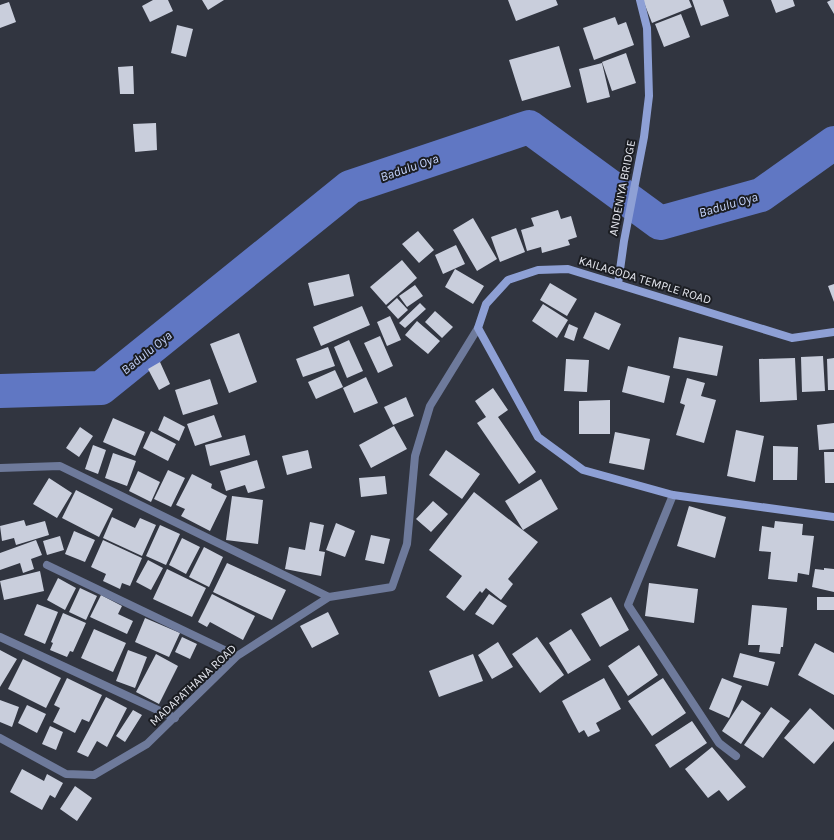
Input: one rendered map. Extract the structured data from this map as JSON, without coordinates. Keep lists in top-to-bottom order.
{
  "streets": {
    "street": ["ANDENIYA BRIDGE", "KAILAGODA TEMPLE ROAD", "MADAPATHANA ROAD"]
  },
  "crossings": [
    ["ANDENIYA BRIDGE", "KAILAGODA TEMPLE ROAD"],
    ["KAILAGODA TEMPLE ROAD", "MADAPATHANA ROAD"]
  ],
  "water": ["Badulu Oya"]
}
